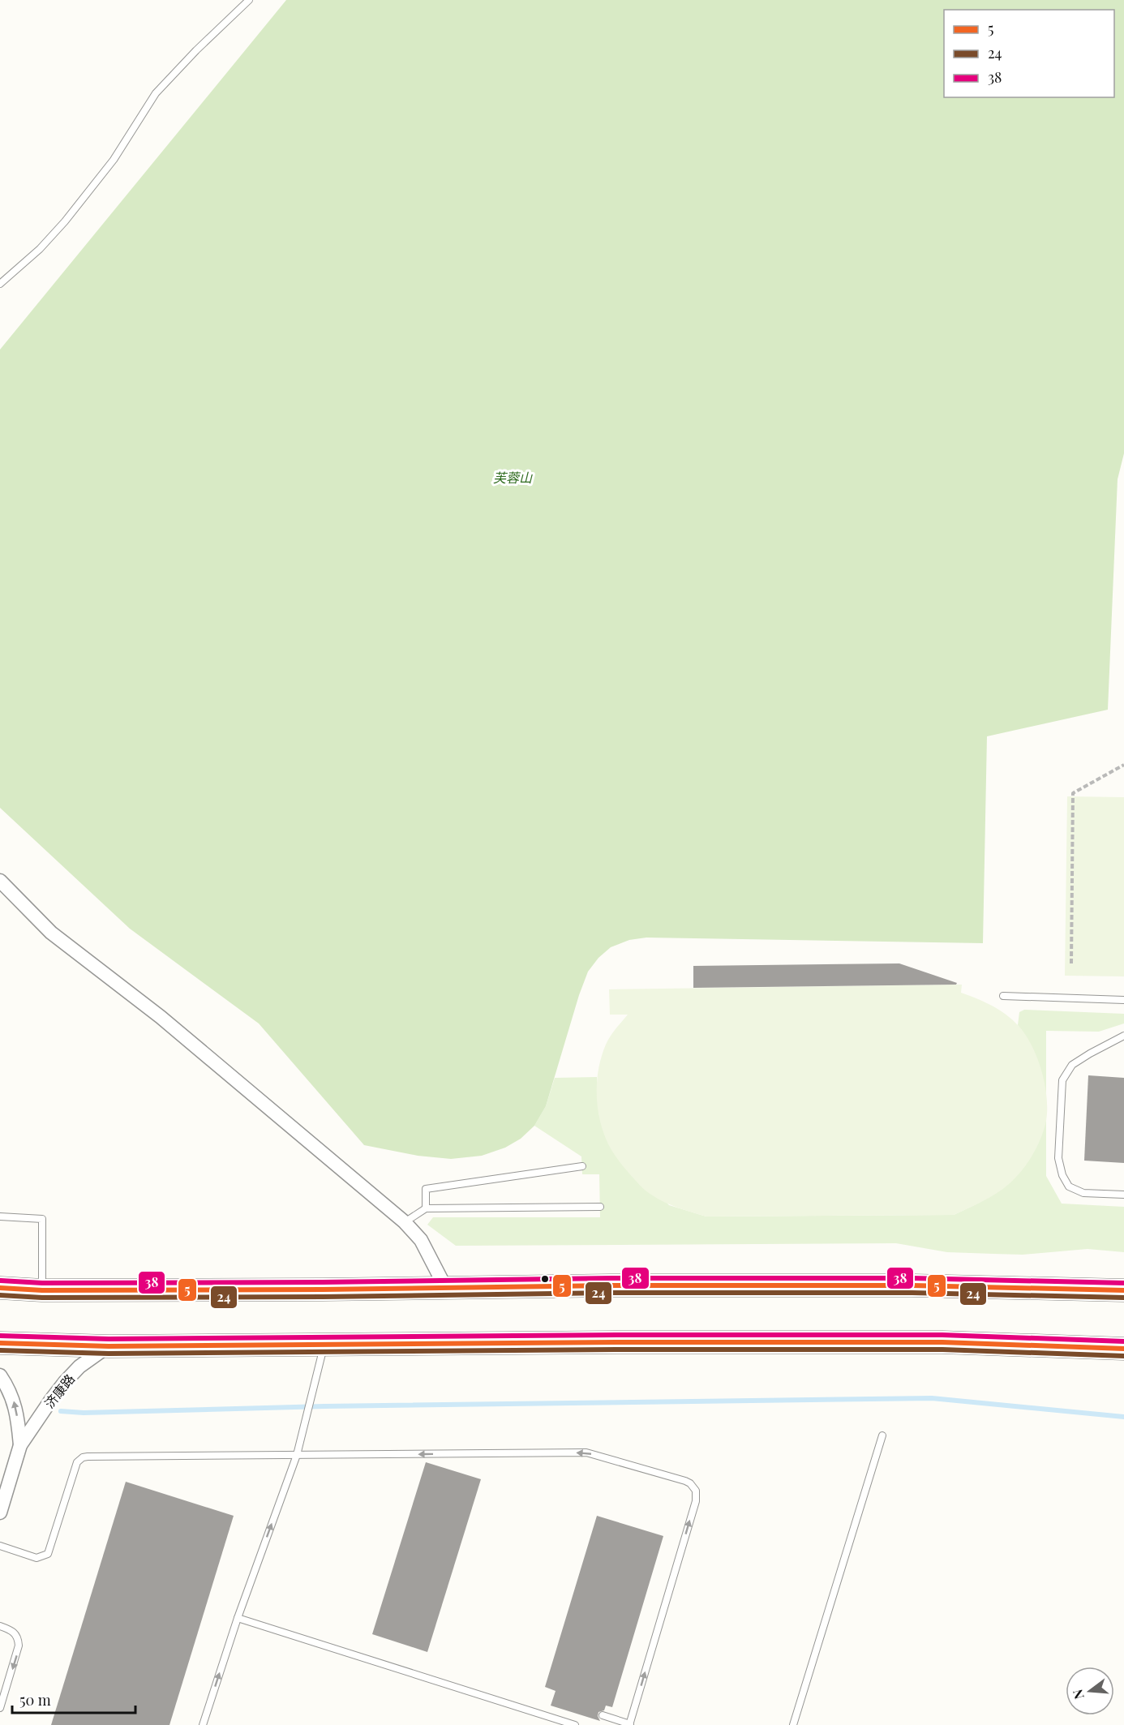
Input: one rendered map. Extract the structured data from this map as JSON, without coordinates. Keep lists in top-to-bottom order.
{
  "streets": {
    "street": ["济康路"]
  },
  "parks": ["芙蓉山"],
  "lines": ["transit line 38", "transit line 5", "transit line 24"],
  "legend": ["5", "24", "38"],
  "scale_bar": "50 m",
  "north": "left"
}
